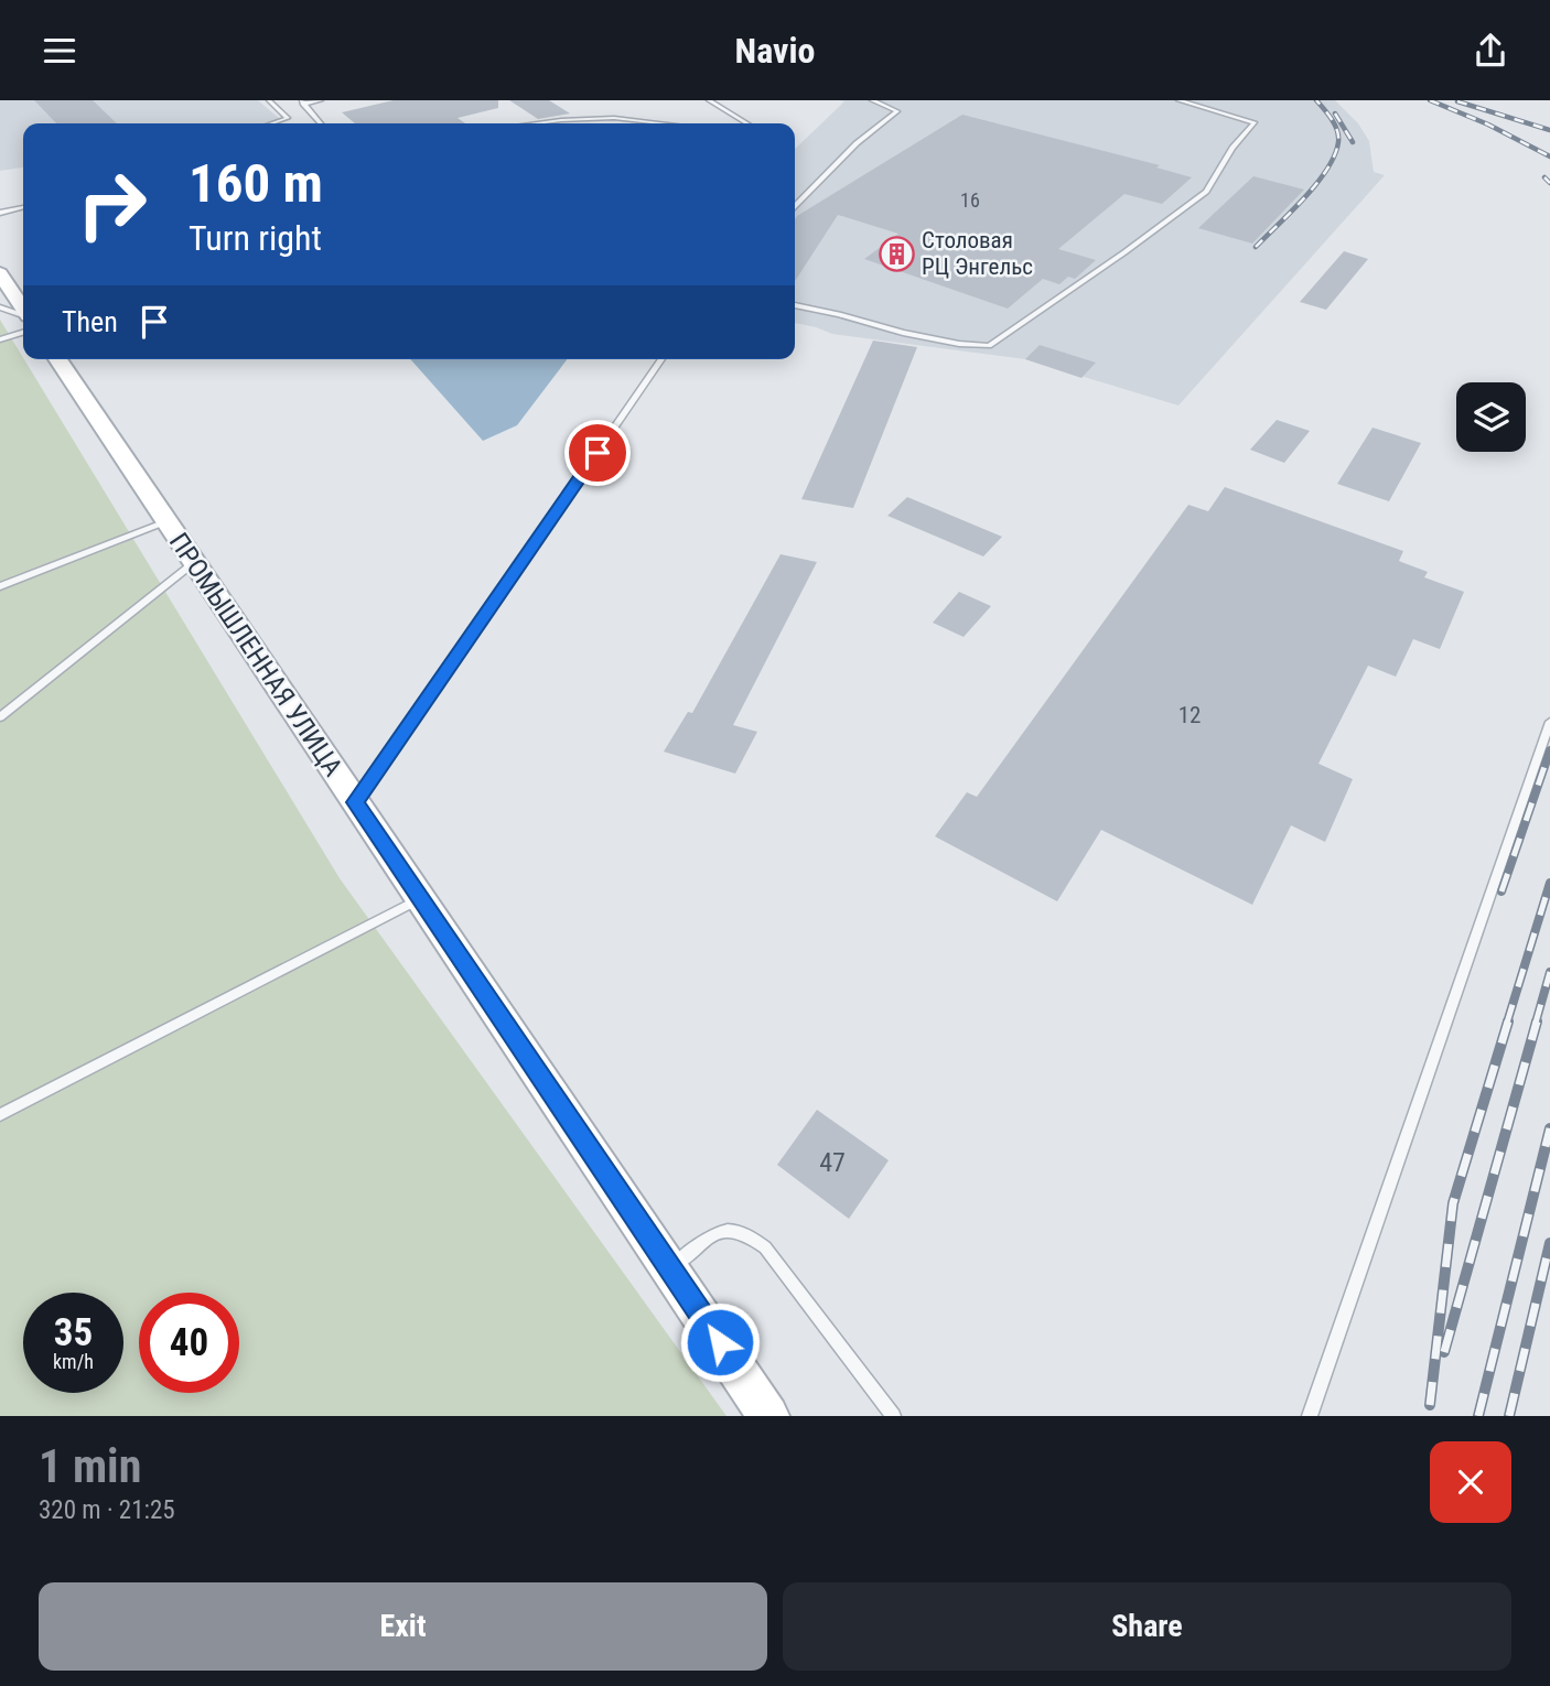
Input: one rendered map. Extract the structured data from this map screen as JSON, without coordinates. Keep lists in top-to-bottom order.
{
  "streets": {
    "street": ["ПРОМЫШЛЕННАЯ УЛИЦА"]
  },
  "places": {
    "building": ["Столовая РЦ Энгельс"]
  },
  "house_numbers": ["16", "12", "47"],
  "page": {
    "header": "Navio",
    "turn": ["160 m", "Turn right"],
    "then": "Then",
    "speed": "35 km/h",
    "limit": "40",
    "heading": ["1 min", "320 m · 21:25"],
    "buttons": ["Exit", "Share"]
  }
}
